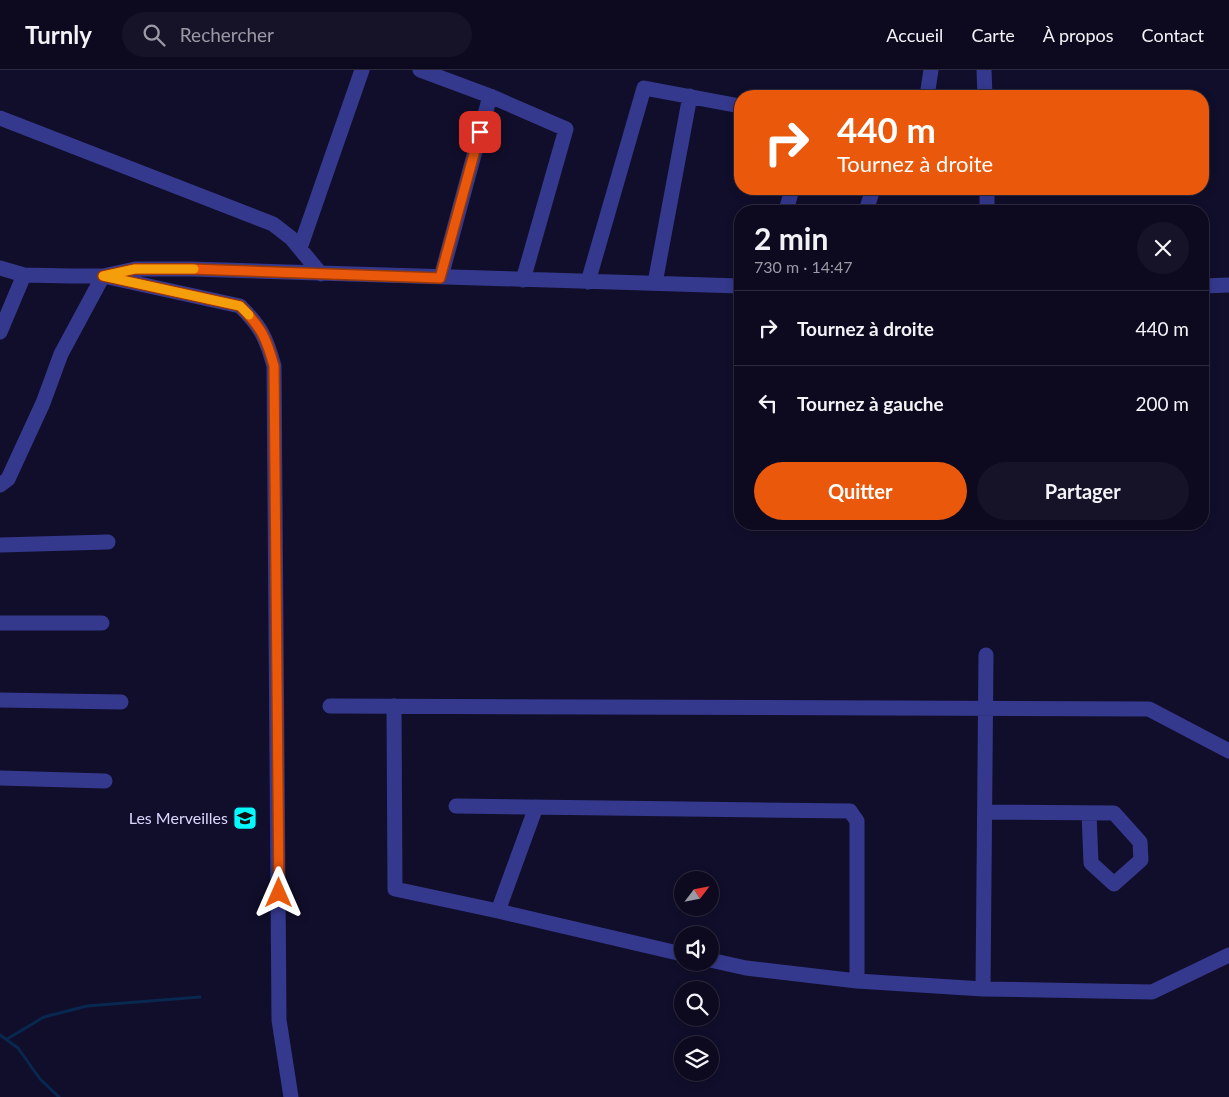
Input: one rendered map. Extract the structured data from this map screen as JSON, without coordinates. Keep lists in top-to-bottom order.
{
  "places": {
    "school or university": ["Les Merveilles"]
  },
  "north": "top right",
  "page": {
    "header": "Turnly",
    "search": "Rechercher",
    "nav": [
      "Accueil",
      "Carte",
      "À propos",
      "Contact"
    ],
    "turn": ["440 m", "Tournez à droite"],
    "heading": ["2 min", "730 m · 14:47"],
    "list": [
      {
        "name": "Tournez à droite",
        "value": "440 m"
      },
      {
        "name": "Tournez à gauche",
        "value": "200 m"
      }
    ],
    "buttons": ["Quitter", "Partager"]
  }
}
